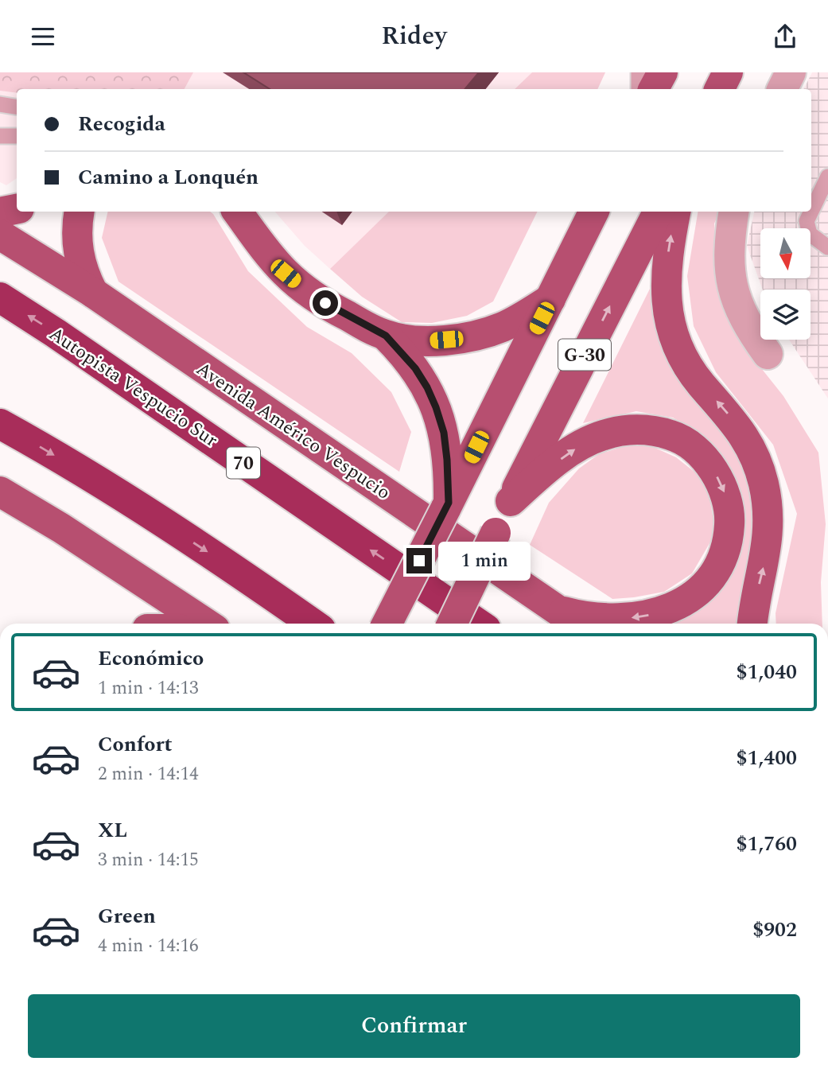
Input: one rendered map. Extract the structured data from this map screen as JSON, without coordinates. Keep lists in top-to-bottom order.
{
  "streets": {
    "highway": ["Autopista Vespucio Sur", "70"],
    "main road": ["G-30", "Avenida Américo Vespucio"]
  },
  "north": "bottom",
  "page": {
    "header": "Ridey",
    "banner": ["Recogida", "Camino a Lonquén"],
    "bubble": "1 min",
    "list": [
      {
        "name": "Económico",
        "note": "1 min · 14:13",
        "value": "$1,040"
      },
      {
        "name": "Confort",
        "note": "2 min · 14:14",
        "value": "$1,400"
      },
      {
        "name": "XL",
        "note": "3 min · 14:15",
        "value": "$1,760"
      },
      {
        "name": "Green",
        "note": "4 min · 14:16",
        "value": "$902"
      }
    ],
    "buttons": "Confirmar"
  }
}
